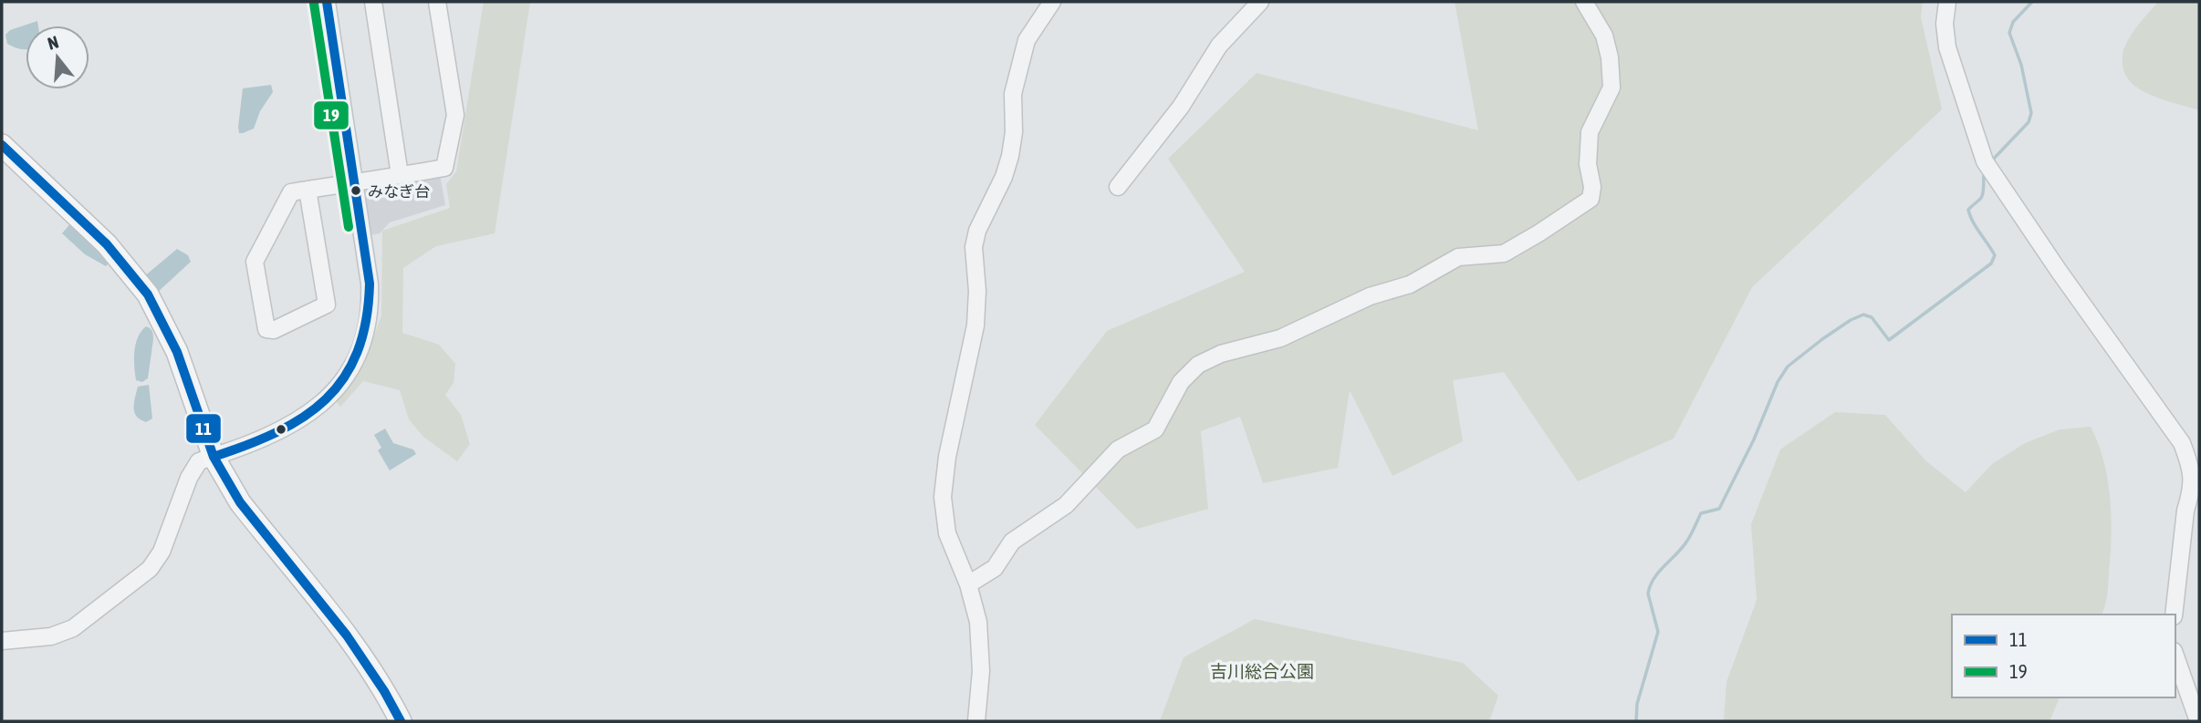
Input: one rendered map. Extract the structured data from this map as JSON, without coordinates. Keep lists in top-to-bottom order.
{
  "parks": ["吉川総合公園"],
  "places": ["みなぎ台"],
  "lines": ["transit line 11", "transit line 19"],
  "legend": ["11", "19"],
  "north": "top"
}
